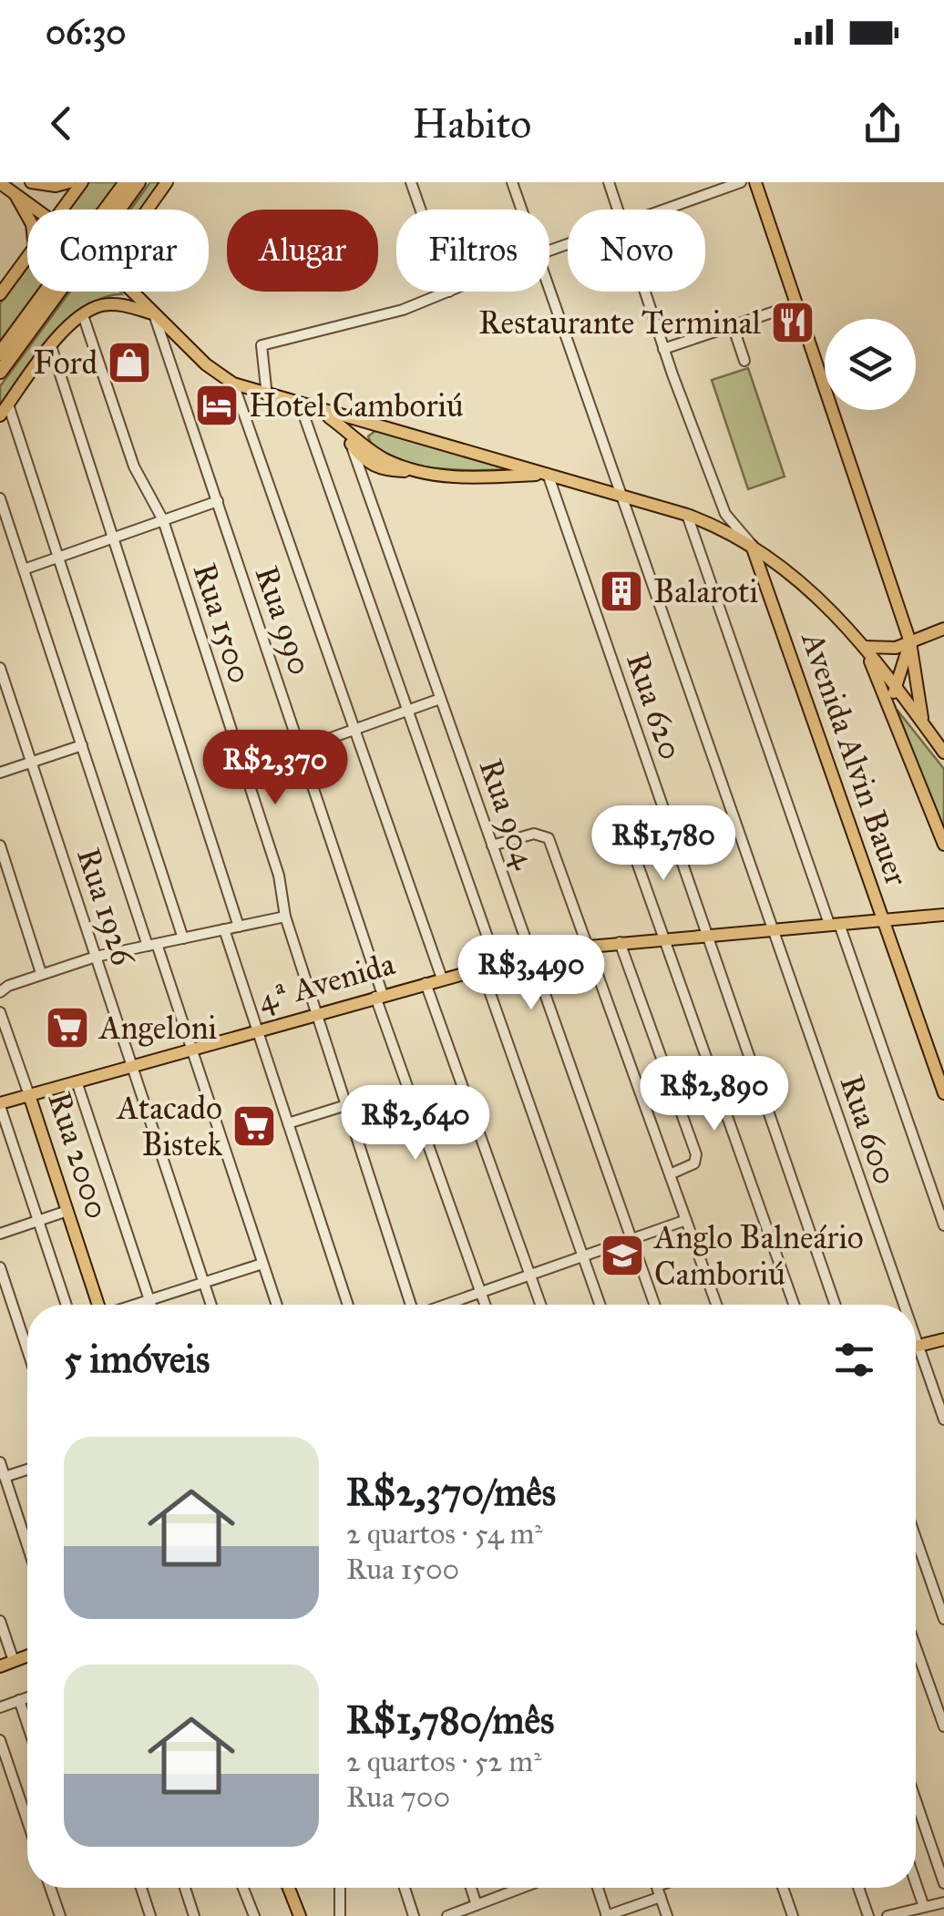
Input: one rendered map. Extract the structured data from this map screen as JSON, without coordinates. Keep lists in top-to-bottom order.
{
  "streets": {
    "main road": ["Avenida Alvin Bauer", "4ª Avenida", "Rua 2000"],
    "street": [
      "Rua 990",
      "Rua 1500",
      "Rua 620",
      "Rua 904",
      "Rua 1926",
      "Rua 600"
    ]
  },
  "crossings": [
    ["Rua 990", "4ª Avenida"],
    ["Rua 1500", "4ª Avenida"],
    ["Rua 620", "4ª Avenida"],
    ["Avenida Alvin Bauer", "4ª Avenida"],
    ["Rua 904", "4ª Avenida"],
    ["Rua 1926", "4ª Avenida"],
    ["4ª Avenida", "Rua 600"],
    ["4ª Avenida", "Rua 2000"]
  ],
  "places": {
    "restaurant": ["Restaurante Terminal"],
    "shop": ["Ford"],
    "hotel": ["Hotel Camboriú"],
    "building": ["Balaroti"],
    "supermarket": ["Angeloni", "Atacado Bistek"],
    "school or university": ["Anglo Balneário Camboriú"]
  },
  "page": {
    "status": "06:30",
    "header": "Habito",
    "chip": [
      "Comprar",
      "Alugar",
      "Filtros",
      "Novo"
    ],
    "price": [
      "R$2,370",
      "R$1,780",
      "R$3,490",
      "R$2,890",
      "R$2,640"
    ],
    "heading": "5 imóveis",
    "list": [
      {
        "name": "R$2,370/mês",
        "note": "2 quartos · 54 m² · Rua 1500"
      },
      {
        "name": "R$1,780/mês",
        "note": "2 quartos · 52 m² · Rua 700"
      }
    ]
  }
}
